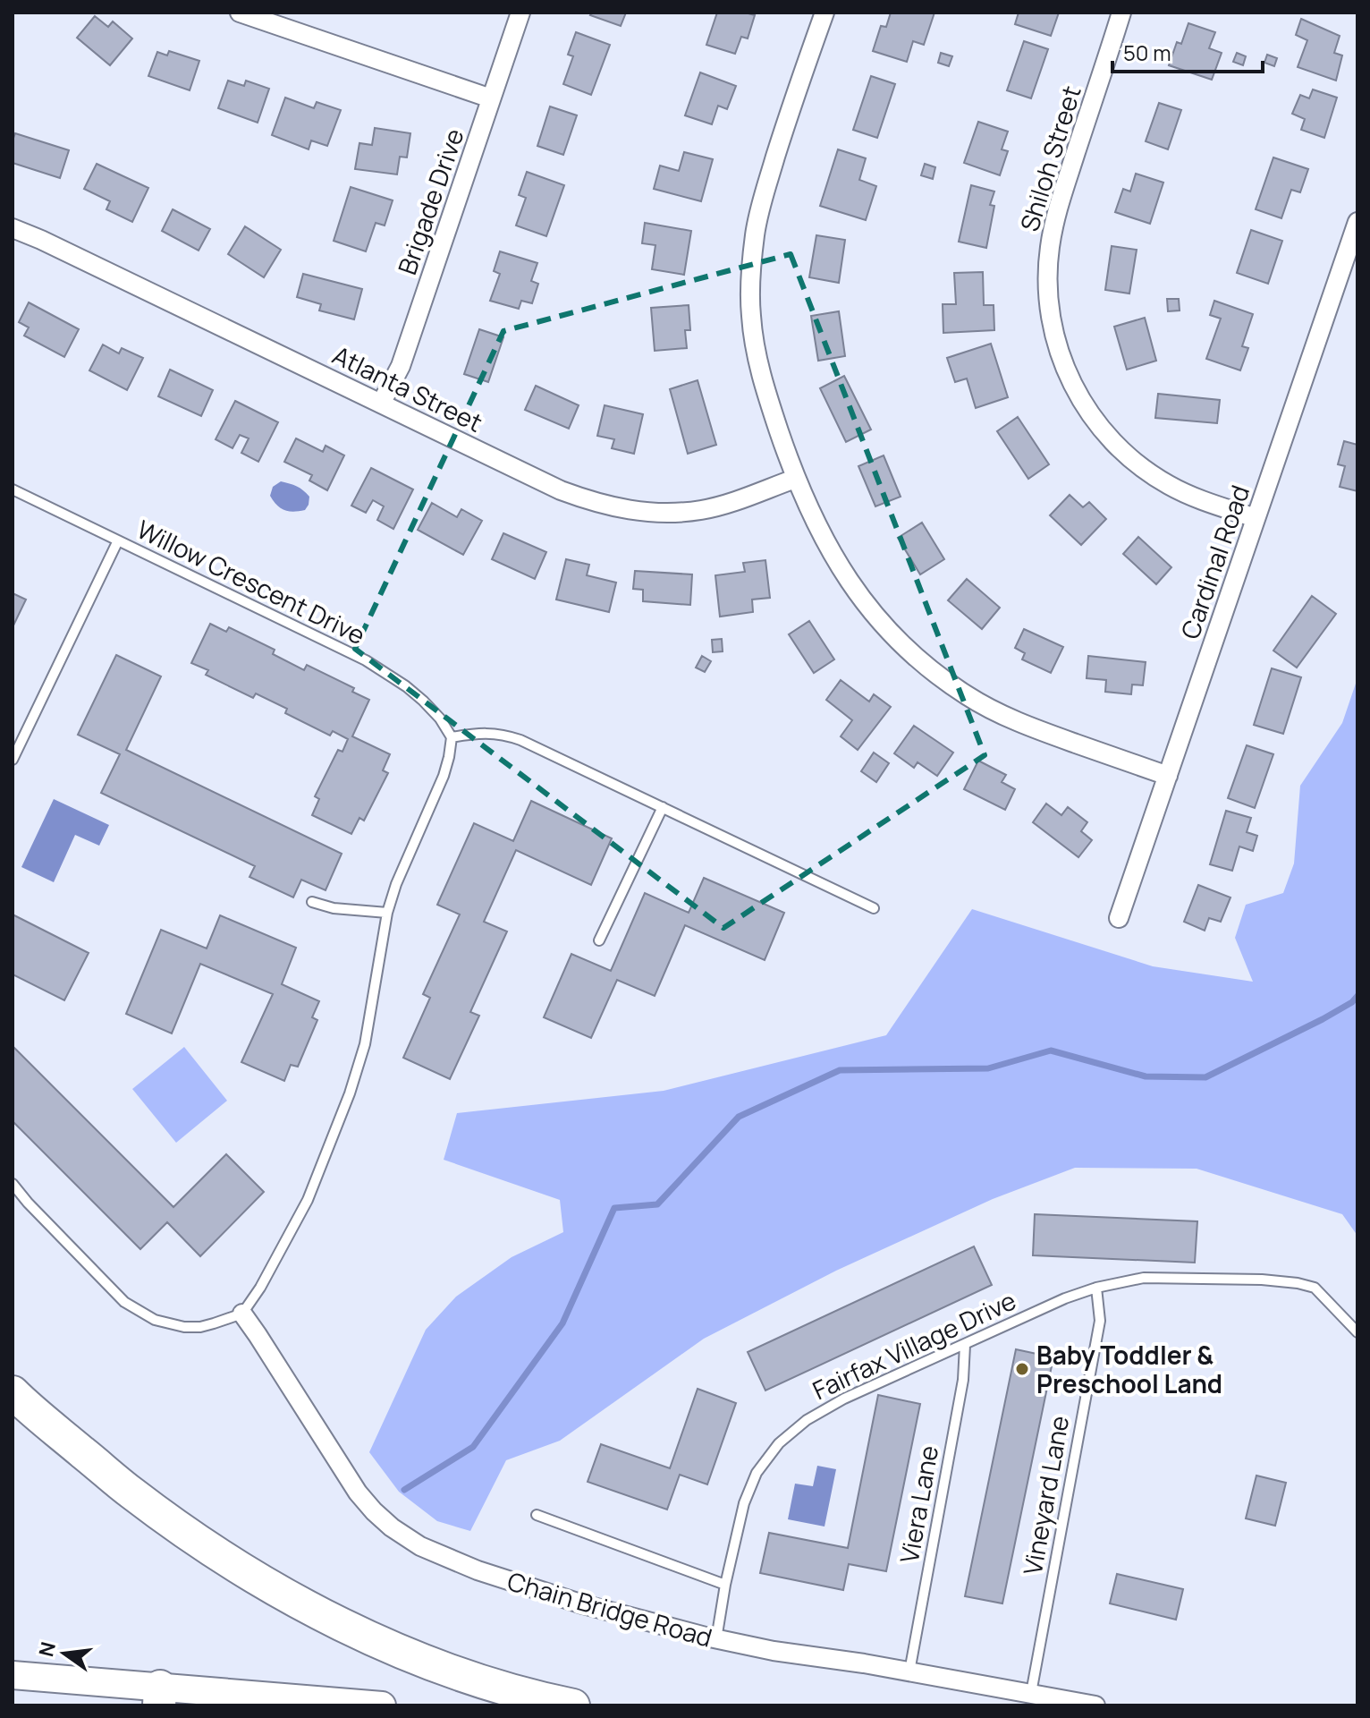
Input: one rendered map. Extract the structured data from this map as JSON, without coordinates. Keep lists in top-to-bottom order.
{
  "streets": {
    "street": [
      "Shiloh Street",
      "Brigade Drive",
      "Atlanta Street",
      "Cardinal Road",
      "Chain Bridge Road"
    ],
    "lane": [
      "Willow Crescent Drive",
      "Fairfax Village Drive",
      "Vineyard Lane",
      "Viera Lane"
    ]
  },
  "crossings": [
    ["Shiloh Street", "Cardinal Road"],
    ["Brigade Drive", "Atlanta Street"],
    ["Fairfax Village Drive", "Vineyard Lane"],
    ["Fairfax Village Drive", "Viera Lane"],
    ["Fairfax Village Drive", "Chain Bridge Road"],
    ["Vineyard Lane", "Chain Bridge Road"],
    ["Viera Lane", "Chain Bridge Road"]
  ],
  "places": ["Baby Toddler & Preschool Land"],
  "scale_bar": "50 m",
  "north": "left"
}
